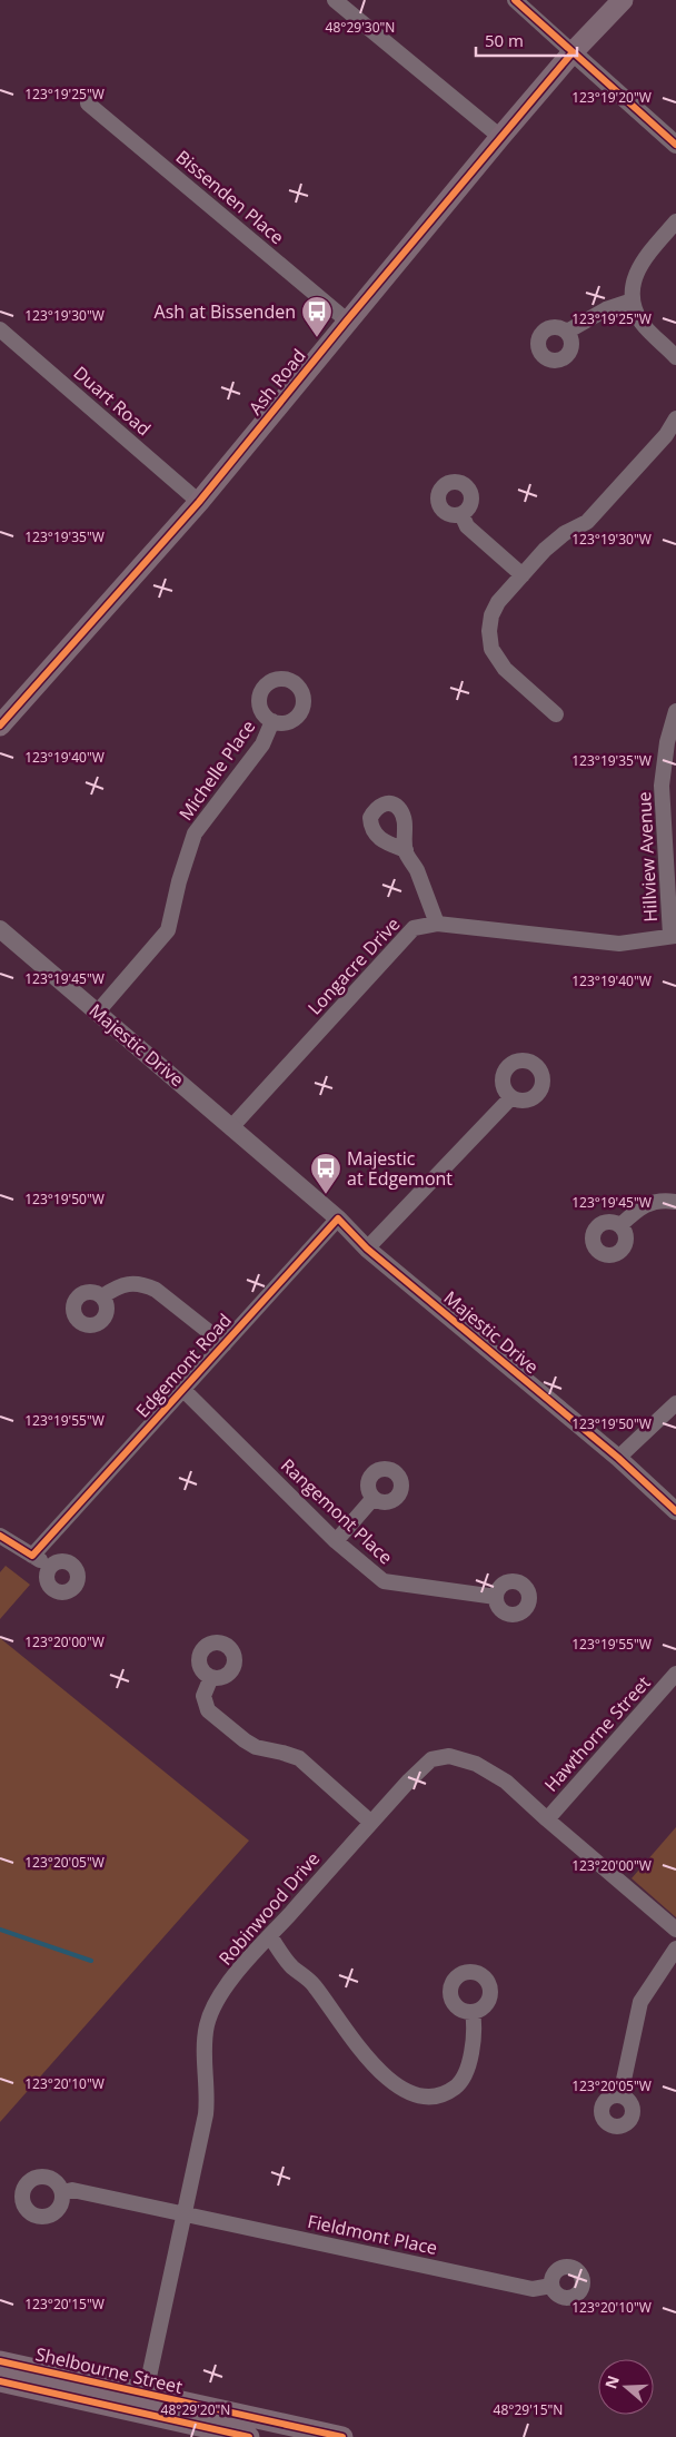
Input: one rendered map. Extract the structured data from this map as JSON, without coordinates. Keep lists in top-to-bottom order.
{
  "streets": {
    "main road": ["Ash Road", "Shelbourne Street"],
    "street": [
      "Bissenden Place",
      "Duart Road",
      "Michelle Place",
      "Hillview Avenue",
      "Longacre Drive",
      "Majestic Drive",
      "Edgemont Road",
      "Rangemont Place",
      "Hawthorne Street",
      "Robinwood Drive",
      "Fieldmont Place"
    ]
  },
  "crossings": [
    ["Bissenden Place", "Ash Road"],
    ["Ash Road", "Duart Road"],
    ["Michelle Place", "Majestic Drive"],
    ["Hillview Avenue", "Longacre Drive"],
    ["Longacre Drive", "Majestic Drive"],
    ["Majestic Drive", "Edgemont Road"],
    ["Edgemont Road", "Rangemont Place"],
    ["Hawthorne Street", "Robinwood Drive"],
    ["Robinwood Drive", "Fieldmont Place"],
    ["Robinwood Drive", "Shelbourne Street"]
  ],
  "places": {
    "bus stop": ["Ash at Bissenden", "Majestic at Edgemont"]
  },
  "scale_bar": "50 m",
  "north": "left",
  "coordinates": [
    "48°29'30\"N",
    "123°19'25\"W",
    "123°19'20\"W",
    "123°19'30\"W",
    "123°19'35\"W",
    "123°19'40\"W",
    "123°19'45\"W",
    "123°19'50\"W",
    "123°19'55\"W",
    "123°20'00\"W",
    "123°20'05\"W",
    "123°20'10\"W",
    "123°20'15\"W",
    "48°29'20\"N",
    "48°29'15\"N"
  ]
}
